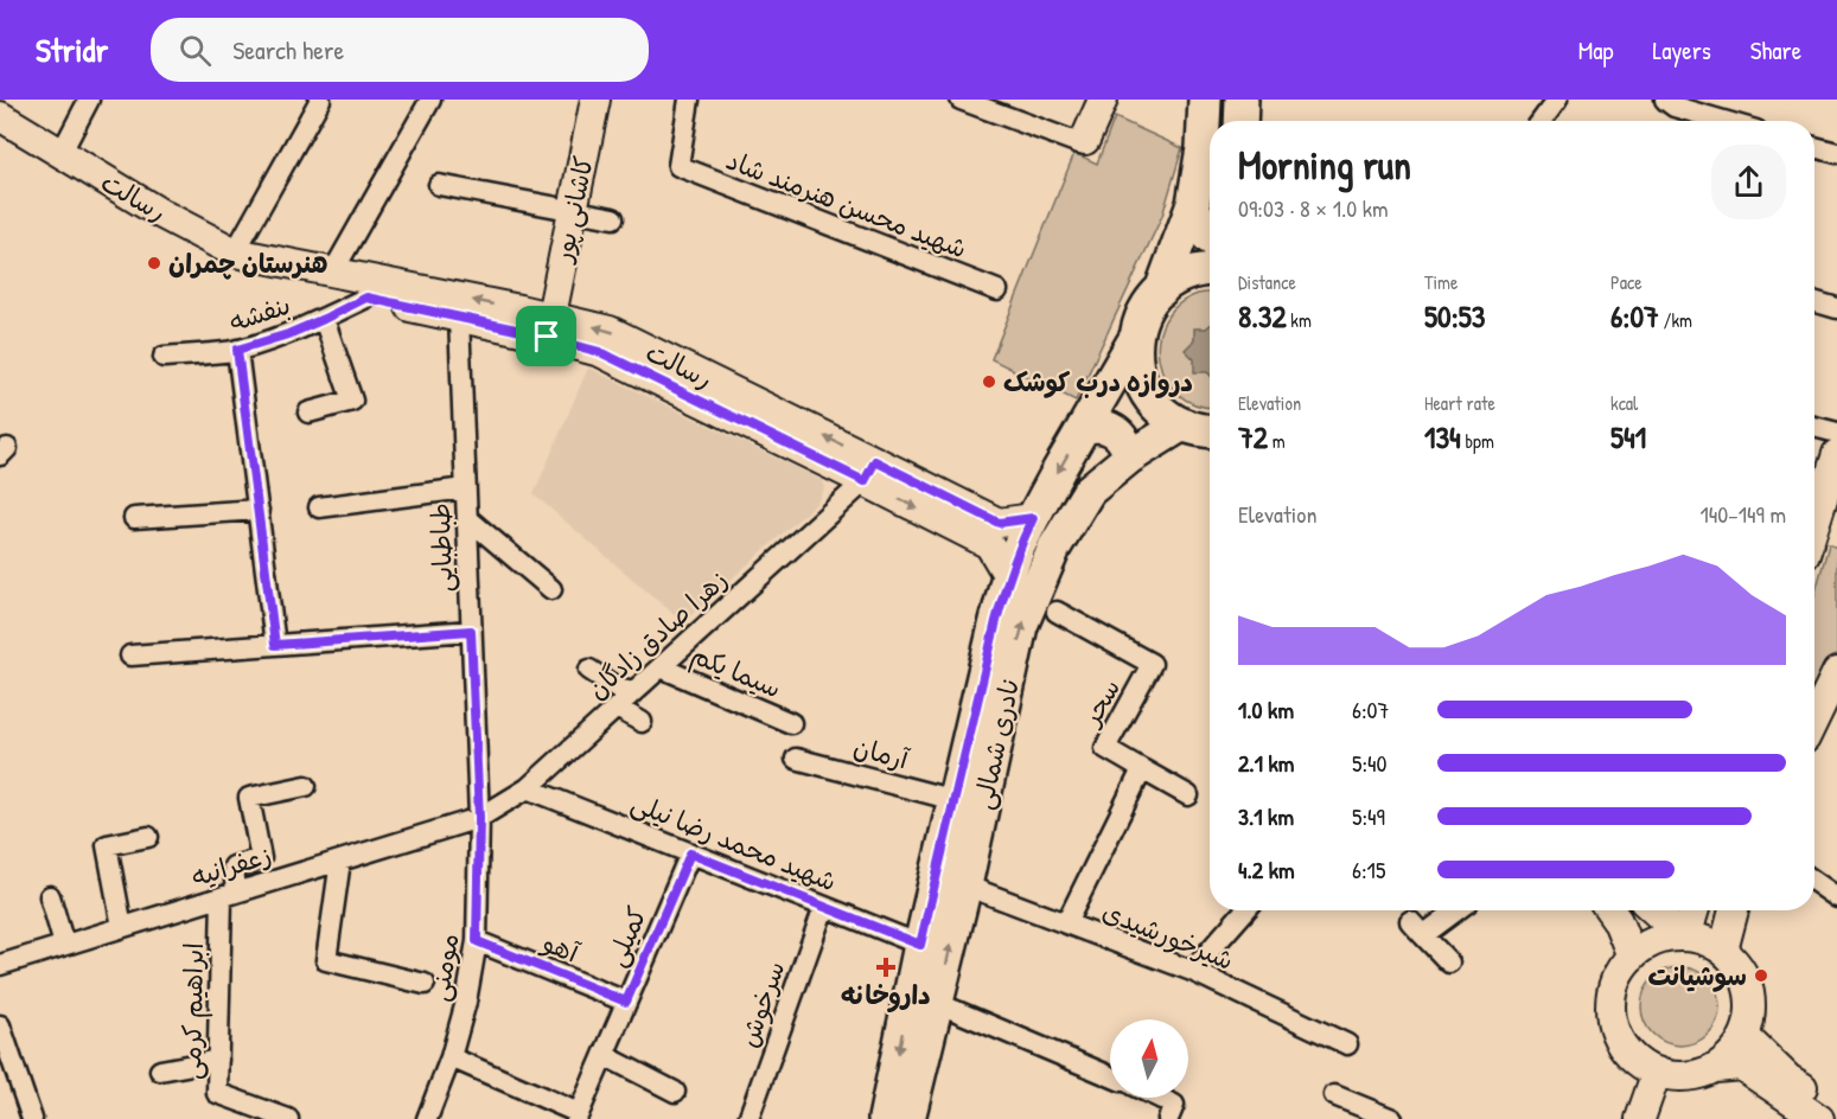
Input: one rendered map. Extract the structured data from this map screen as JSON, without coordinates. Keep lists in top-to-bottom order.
{
  "streets": {
    "main road": ["نادری شمالی"],
    "street": [
      "رسالت",
      "شهید محسن هنرمند شاد",
      "کاشانی پور",
      "بنفشه",
      "طباطبایی",
      "زهرا صادق زادگان",
      "سیما یکم",
      "سحر",
      "آرمان",
      "شهید محمد رضا نیلی",
      "زعفرانیه",
      "شیرخورشیدی",
      "کمیلی",
      "آهو",
      "مومنی",
      "سرخوش",
      "ابراهیم کرمی"
    ]
  },
  "crossings": [
    ["رسالت", "کاشانی پور"],
    ["رسالت", "بنفشه"],
    ["رسالت", "طباطبایی"],
    ["رسالت", "زهرا صادق زادگان"],
    ["رسالت", "نادری شمالی"],
    ["طباطبایی", "زهرا صادق زادگان"],
    ["طباطبایی", "زعفرانیه"],
    ["طباطبایی", "مومنی"],
    ["زهرا صادق زادگان", "سیما یکم"],
    ["زهرا صادق زادگان", "شهید محمد رضا نیلی"],
    ["زهرا صادق زادگان", "زعفرانیه"],
    ["زهرا صادق زادگان", "مومنی"],
    ["نادری شمالی", "آرمان"],
    ["نادری شمالی", "شهید محمد رضا نیلی"],
    ["نادری شمالی", "شیرخورشیدی"],
    ["شهید محمد رضا نیلی", "کمیلی"],
    ["شهید محمد رضا نیلی", "سرخوش"],
    ["زعفرانیه", "مومنی"],
    ["زعفرانیه", "ابراهیم کرمی"],
    ["کمیلی", "آهو"],
    ["آهو", "مومنی"]
  ],
  "places": {
    "other": ["هنرستان چمران", "دروازه درب کوشک", "سوشیانت"],
    "health": ["داروخانه"]
  },
  "north": "top",
  "page": {
    "header": "Stridr",
    "search": "Search here",
    "nav": ["Map", "Layers", "Share"],
    "heading": ["Morning run", "09:03 · 8 × 1.0 km"],
    "stats": [
      ["Distance", "8.32 km"],
      ["Time", "50:53"],
      ["Pace", "6:07 /km"],
      ["Elevation", "72 m"],
      ["Heart rate", "134 bpm"],
      ["kcal", "541"]
    ],
    "chart": ["Elevation", "140–149 m"],
    "list": [
      {
        "name": "1.0 km",
        "note": "6:07"
      },
      {
        "name": "2.1 km",
        "note": "5:40"
      },
      {
        "name": "3.1 km",
        "note": "5:49"
      },
      {
        "name": "4.2 km",
        "note": "6:15"
      }
    ]
  }
}
